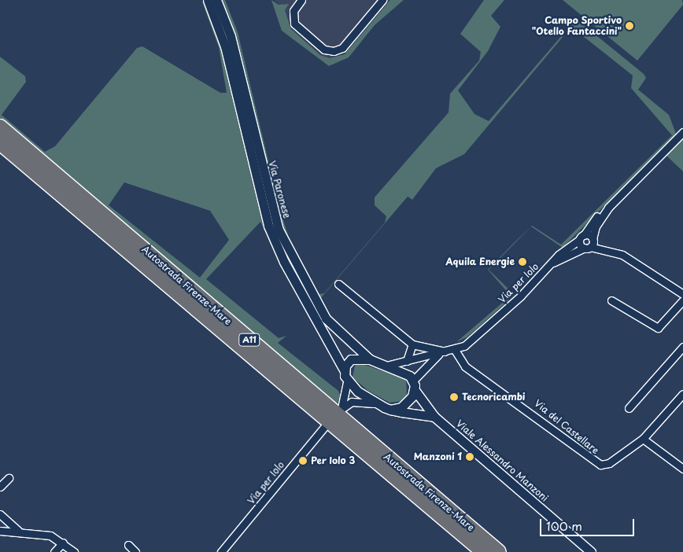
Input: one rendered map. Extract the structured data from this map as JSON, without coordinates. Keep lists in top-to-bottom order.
{
  "streets": {
    "highway": ["Autostrada Firenze-Mare", "A11"],
    "street": [
      "Via Paronese",
      "Via per Iolo",
      "Via del Castellare",
      "Viale Alessandro Manzoni"
    ]
  },
  "crossings": [
    ["Via per Iolo", "Via del Castellare"]
  ],
  "places": [
    "Campo Sportivo \"Otello Fantaccini\"",
    "Aquila Energie",
    "Tecnoricambi",
    "Manzoni 1",
    "Per Iolo 3"
  ],
  "scale_bar": "100 m"
}
